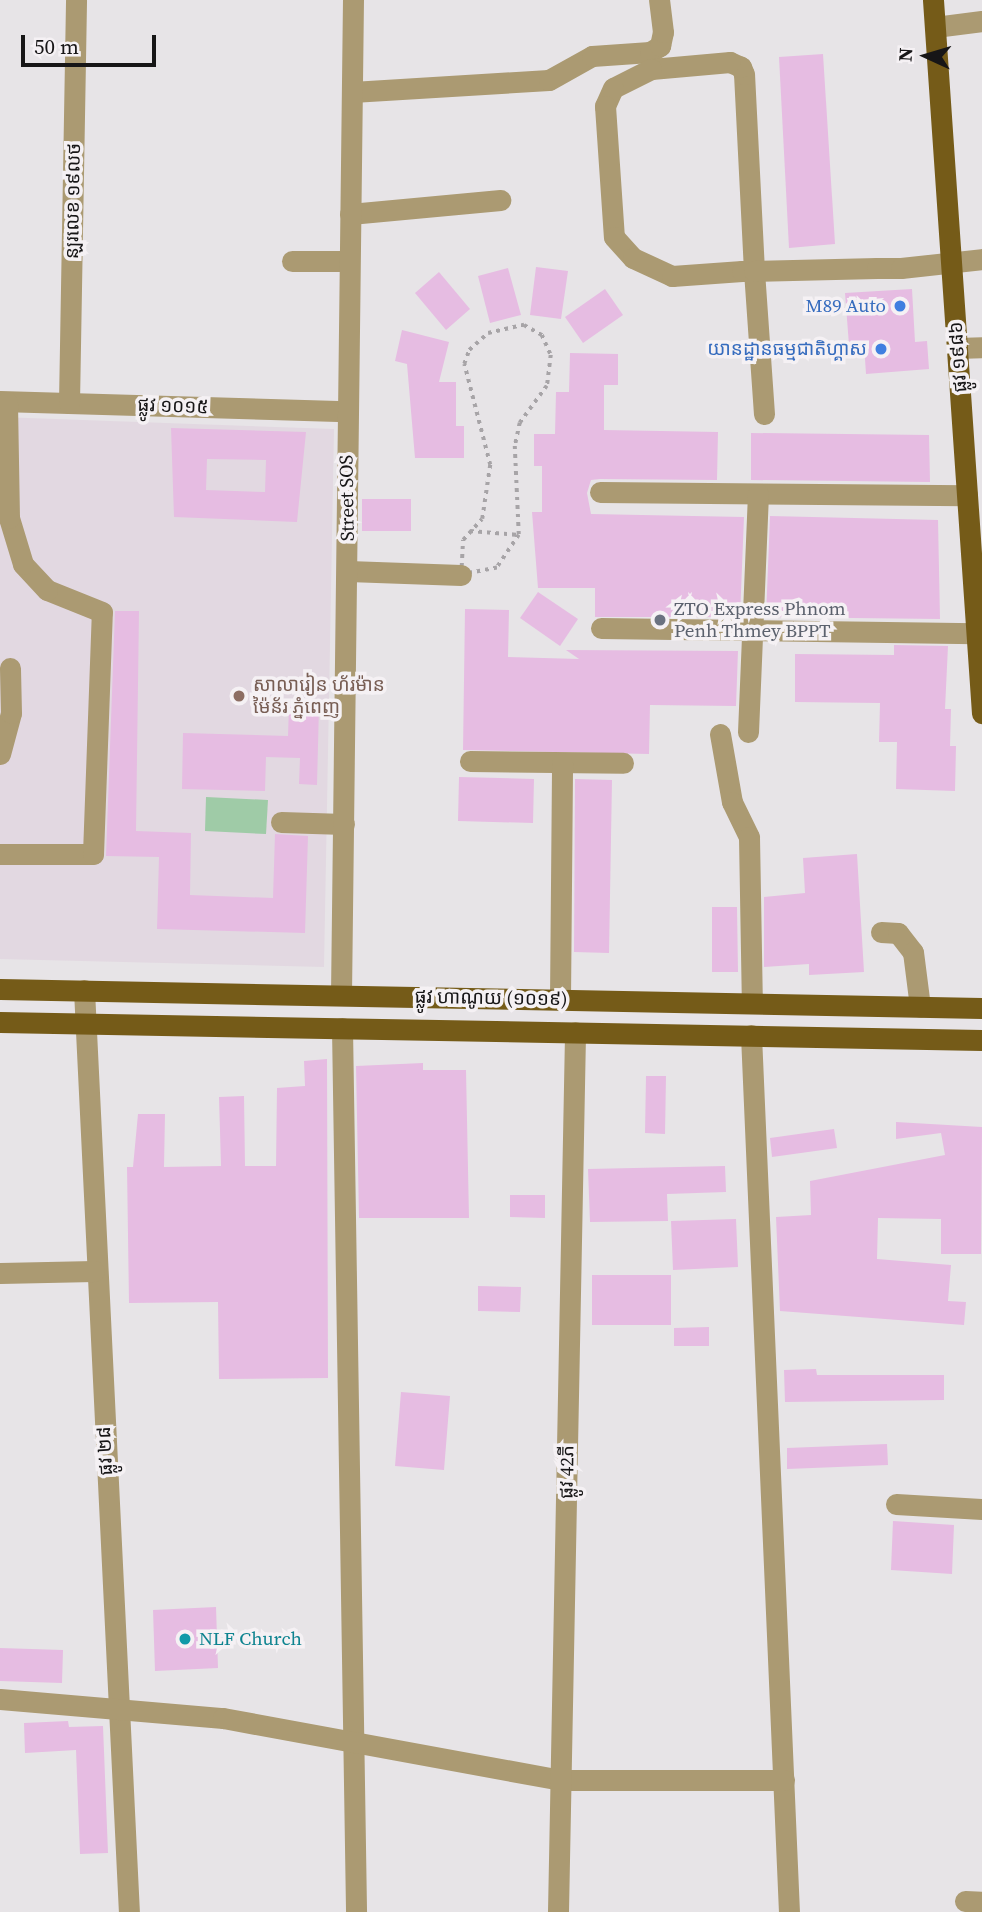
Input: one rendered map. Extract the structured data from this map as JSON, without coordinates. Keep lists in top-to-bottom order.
{
  "streets": {
    "main road": ["ផ្លូវ ១៩៨៦", "ផ្លូវ ហាណូយ (១០១៩)"],
    "street": [
      "ន្ឡរលេខ ១៩លថ",
      "ផ្លូវ ១០១៥",
      "Street SOS",
      "ផ្លូវ ២៨",
      "ផ្លូវ 42ភី"
    ]
  },
  "crossings": [
    ["ន្ឡរលេខ ១៩លថ", "ផ្លូវ ១០១៥"],
    ["ផ្លូវ ១០១៥", "Street SOS"],
    ["Street SOS", "ផ្លូវ ហាណូយ (១០១៩)"],
    ["ផ្លូវ ហាណូយ (១០១៩)", "ផ្លូវ ២៨"],
    ["ផ្លូវ ហាណូយ (១០១៩)", "ផ្លូវ 42ភី"]
  ],
  "places": [
    "M89 Auto",
    "យានដ្ឋានធម្មជាតិហ្គាស",
    "ZTO Express Phnom Penh Thmey BPPT",
    "សាលារៀន ហ័រម៉ាន ម៉ៃន័រ ភ្នំពេញ",
    "NLF Church"
  ],
  "scale_bar": "50 m",
  "north": "left"
}
